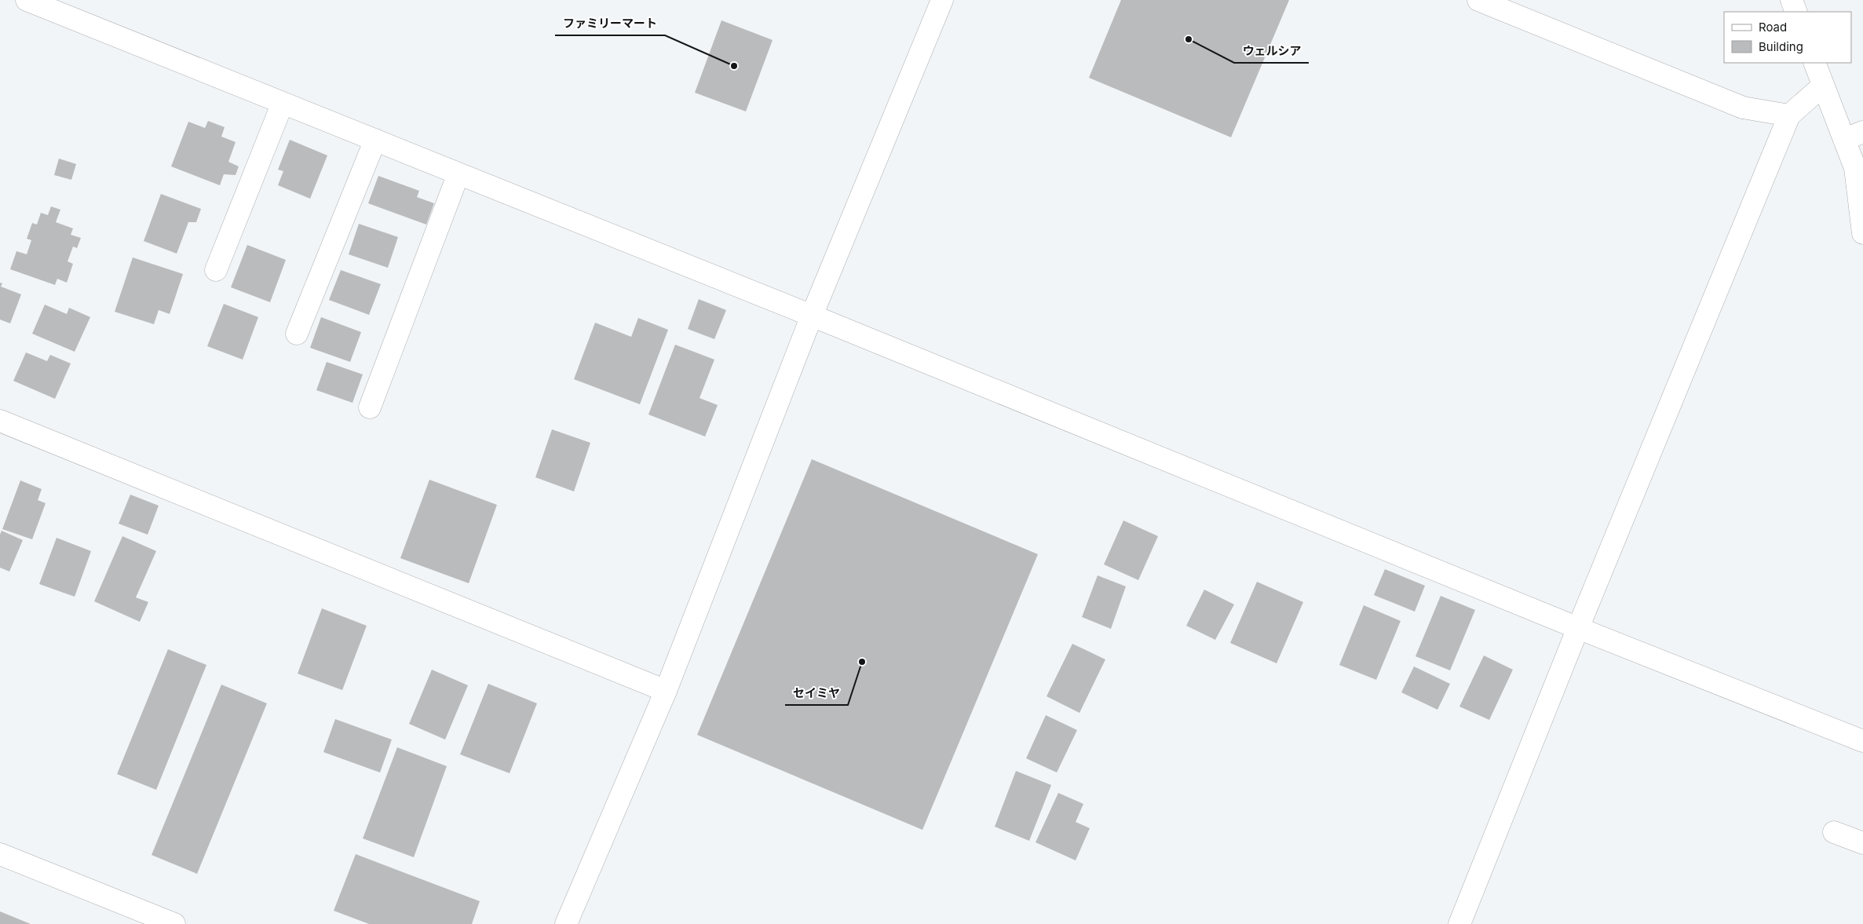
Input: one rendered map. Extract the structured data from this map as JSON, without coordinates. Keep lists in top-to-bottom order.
{
  "places": ["ウェルシア", "ファミリーマート", "セイミヤ"],
  "legend": ["Road", "Building"]
}
